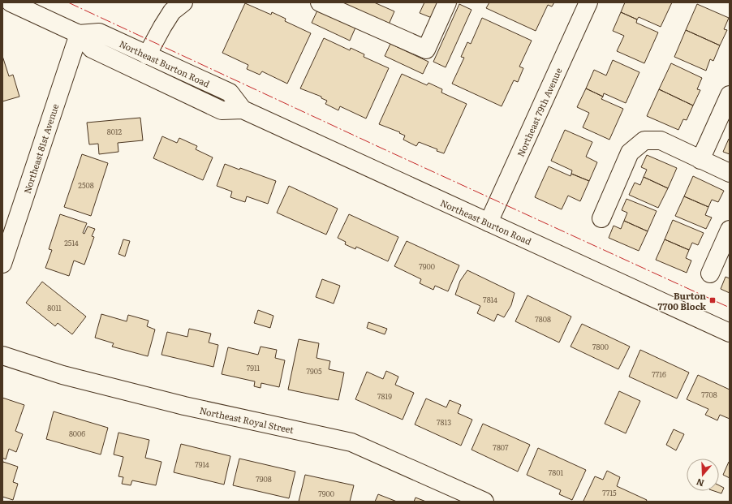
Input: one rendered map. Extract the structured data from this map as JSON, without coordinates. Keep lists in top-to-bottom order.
{
  "streets": {
    "street": [
      "Northeast Burton Road",
      "Northeast 79th Avenue",
      "Northeast 81st Avenue",
      "Northeast Royal Street"
    ]
  },
  "crossings": [
    ["Northeast Burton Road", "Northeast 79th Avenue"],
    ["Northeast Burton Road", "Northeast 81st Avenue"]
  ],
  "places": {
    "transit": ["Burton 7700 Block"]
  },
  "house_numbers": [
    "8012",
    "2508",
    "2514",
    "7900",
    "7814",
    "8011",
    "7808",
    "7800",
    "7911",
    "7905",
    "7716",
    "7708",
    "7819",
    "7813",
    "8006",
    "7807",
    "7914",
    "7801",
    "7908",
    "7715",
    "7900"
  ],
  "north": "bottom"
}
